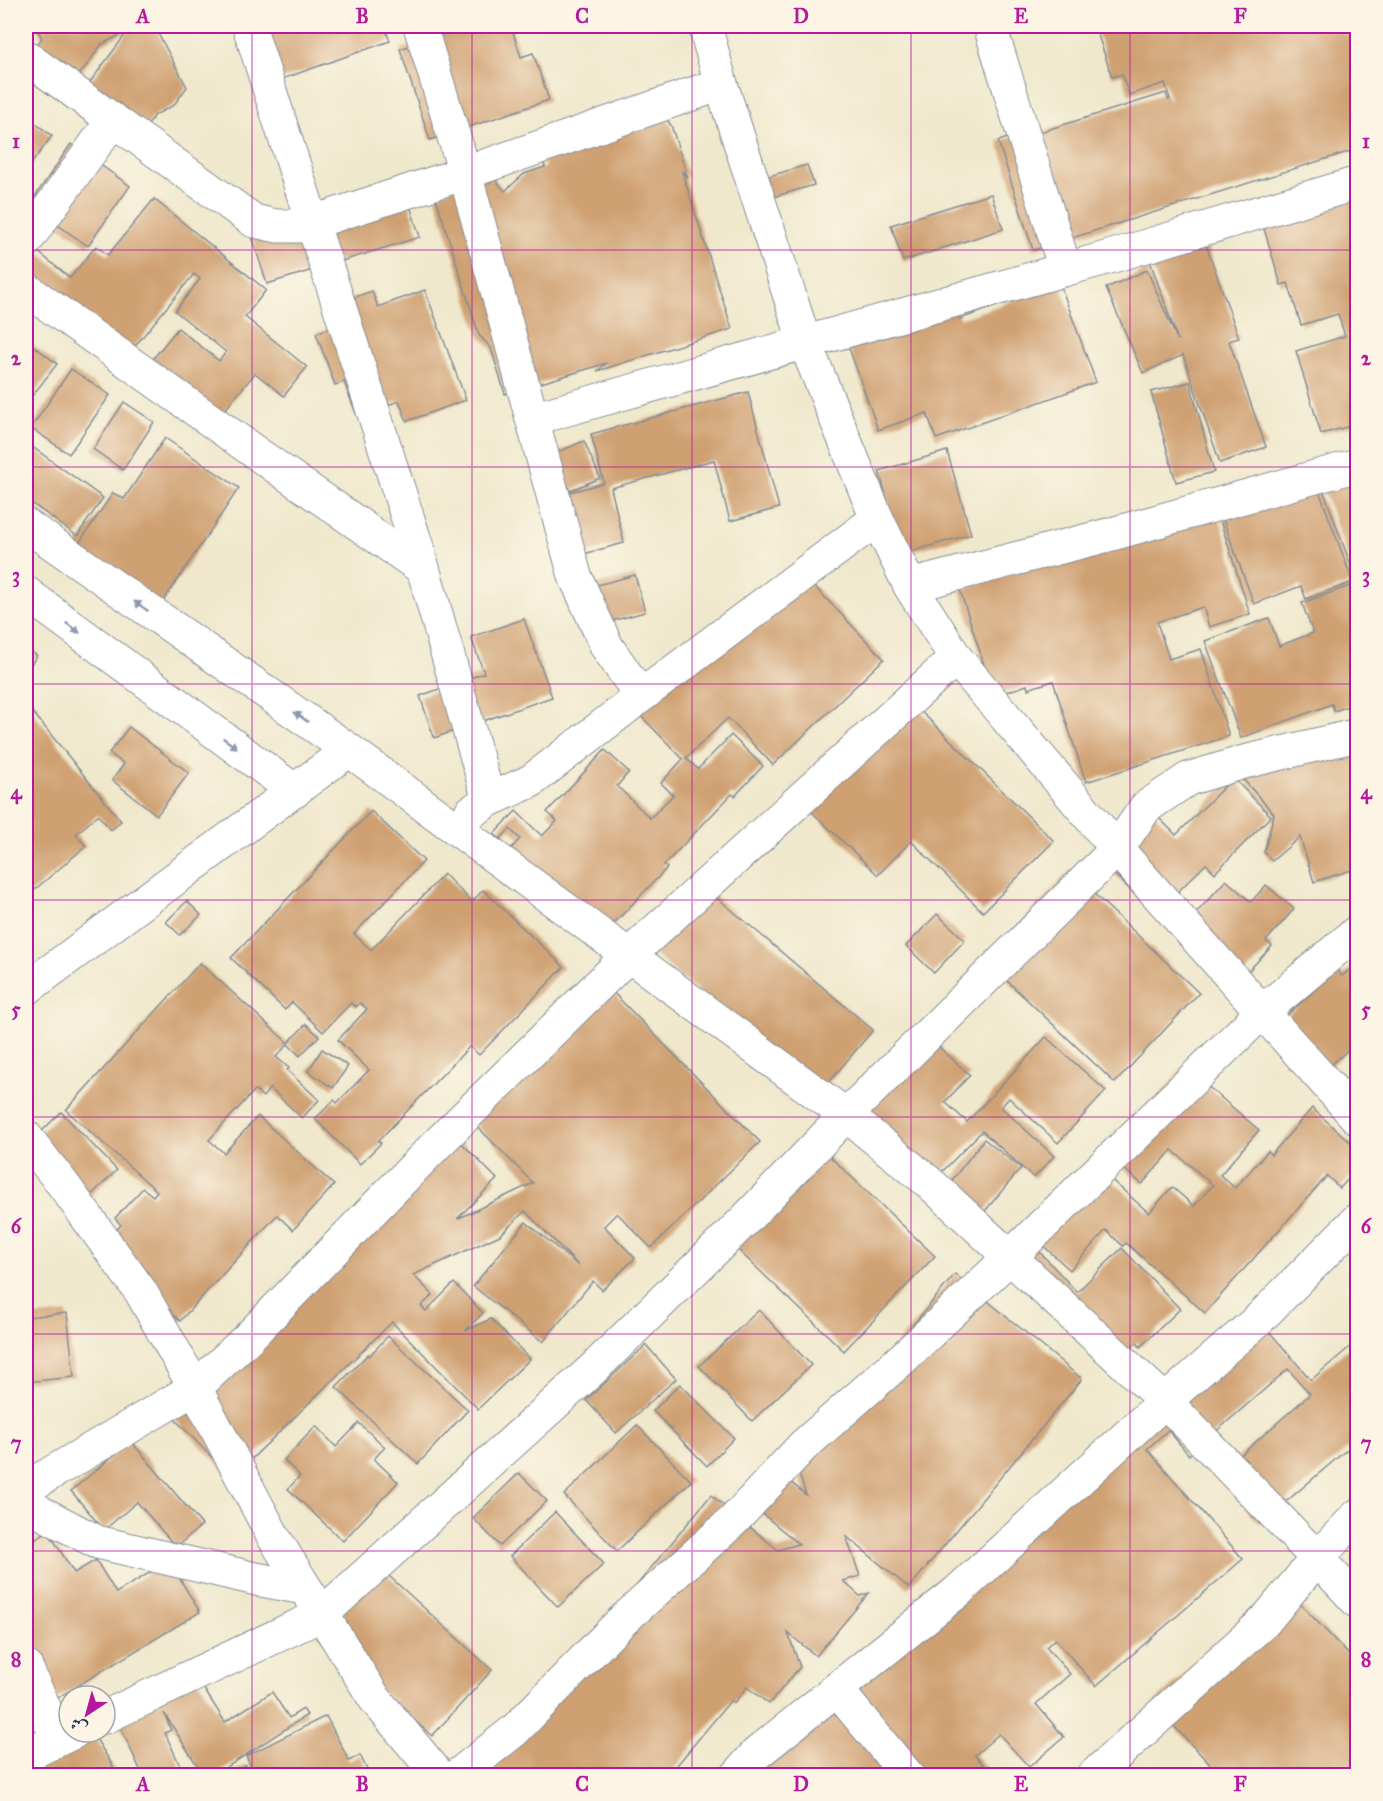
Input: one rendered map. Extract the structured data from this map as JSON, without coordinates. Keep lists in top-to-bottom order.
{
  "north": "bottom left",
  "grid": {
    "columns": [
      "A",
      "B",
      "C",
      "D",
      "E",
      "F"
    ],
    "rows": [
      "1",
      "2",
      "3",
      "4",
      "5",
      "6",
      "7",
      "8"
    ]
  }
}
